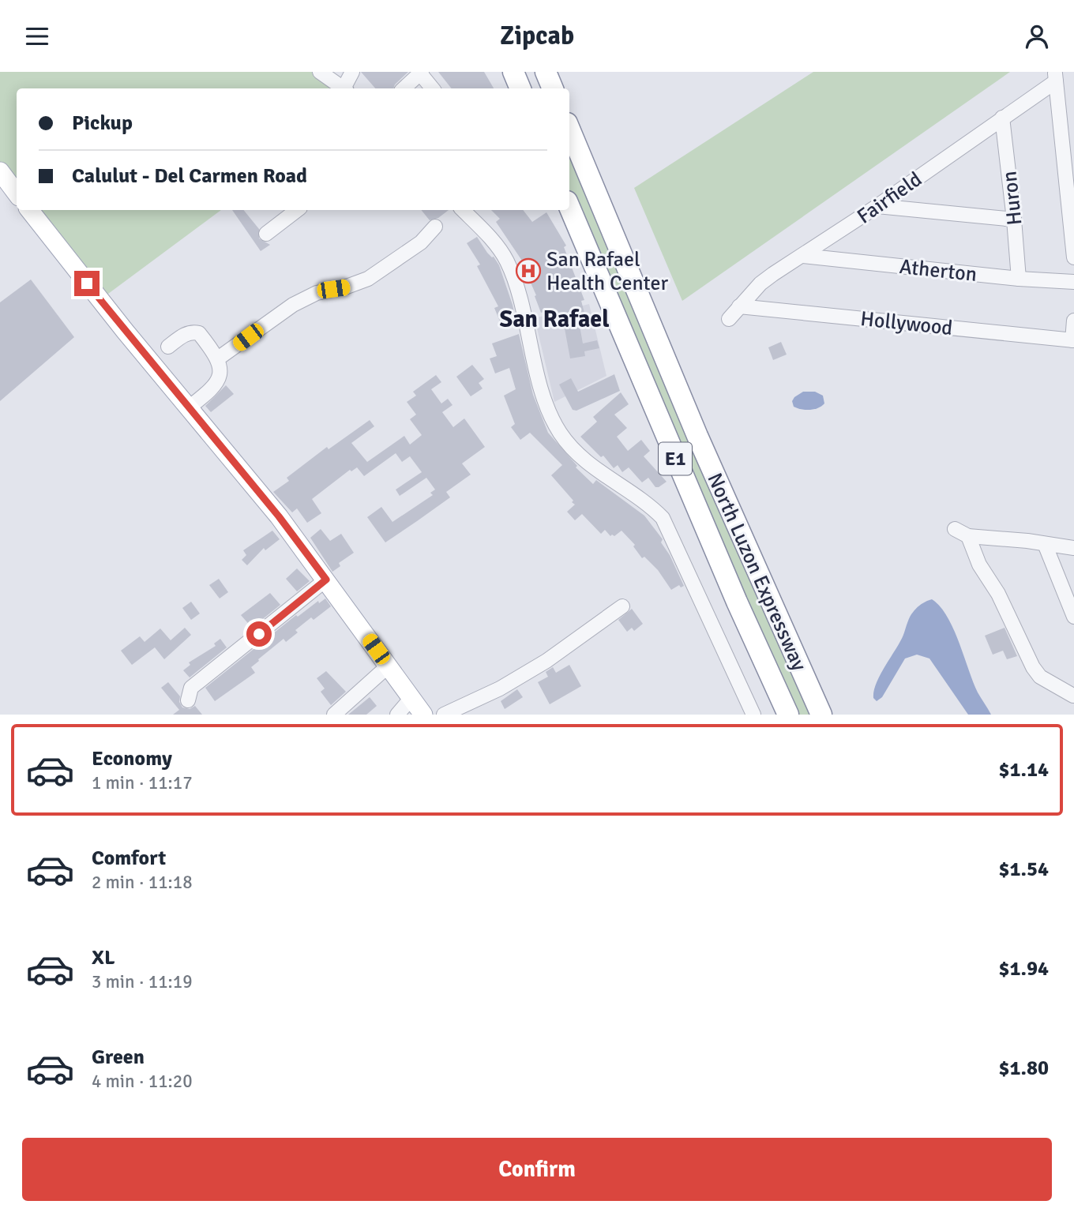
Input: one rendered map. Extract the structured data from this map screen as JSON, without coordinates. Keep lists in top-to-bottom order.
{
  "streets": {
    "highway": ["E1", "North Luzon Expressway"],
    "street": [
      "Fairfield",
      "Huron",
      "Atherton",
      "Hollywood"
    ]
  },
  "crossings": [
    ["Fairfield", "Huron"],
    ["Fairfield", "Atherton"],
    ["Fairfield", "Hollywood"],
    ["Huron", "Atherton"]
  ],
  "districts": ["San Rafael"],
  "places": {
    "hospital": ["San Rafael Health Center"]
  },
  "page": {
    "header": "Zipcab",
    "banner": ["Pickup", "Calulut - Del Carmen Road"],
    "list": [
      {
        "name": "Economy",
        "note": "1 min · 11:17",
        "value": "$1.14"
      },
      {
        "name": "Comfort",
        "note": "2 min · 11:18",
        "value": "$1.54"
      },
      {
        "name": "XL",
        "note": "3 min · 11:19",
        "value": "$1.94"
      },
      {
        "name": "Green",
        "note": "4 min · 11:20",
        "value": "$1.80"
      }
    ],
    "buttons": "Confirm"
  }
}
